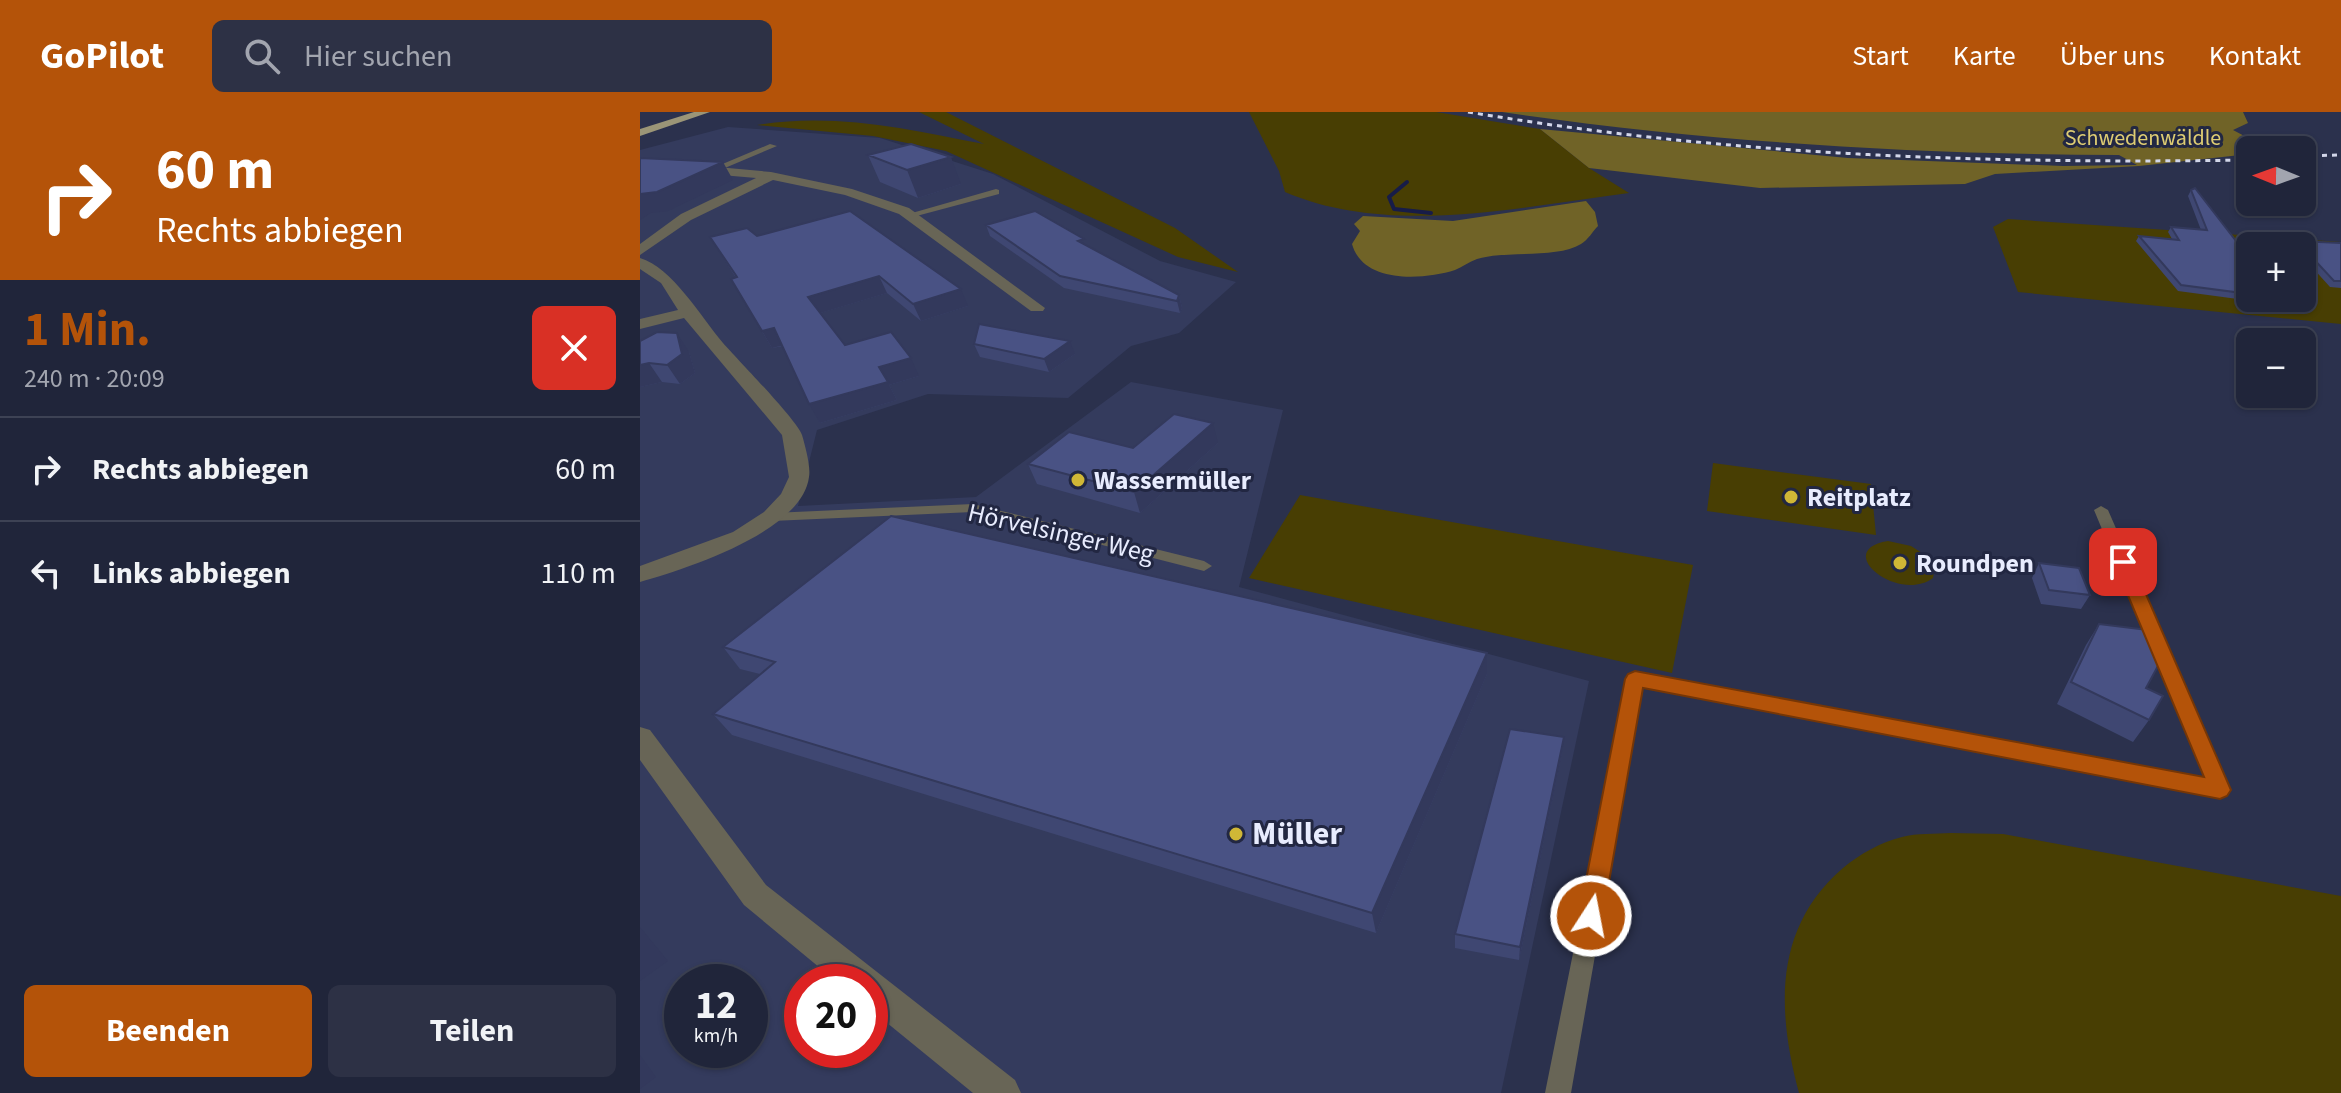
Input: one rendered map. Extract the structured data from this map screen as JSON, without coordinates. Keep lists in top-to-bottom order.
{
  "streets": {
    "street": ["Hörvelsinger Weg"]
  },
  "parks": ["Schwedenwäldle"],
  "places": [
    "Wassermüller",
    "Reitplatz",
    "Roundpen",
    "Müller"
  ],
  "north": "left",
  "page": {
    "header": "GoPilot",
    "search": "Hier suchen",
    "nav": [
      "Start",
      "Karte",
      "Über uns",
      "Kontakt"
    ],
    "turn": ["60 m", "Rechts abbiegen"],
    "map_buttons": ["+", "−"],
    "heading": ["1 Min.", "240 m · 20:09"],
    "list": [
      {
        "name": "Rechts abbiegen",
        "value": "60 m"
      },
      {
        "name": "Links abbiegen",
        "value": "110 m"
      }
    ],
    "speed": "12 km/h",
    "limit": "20",
    "buttons": ["Beenden", "Teilen"]
  }
}
